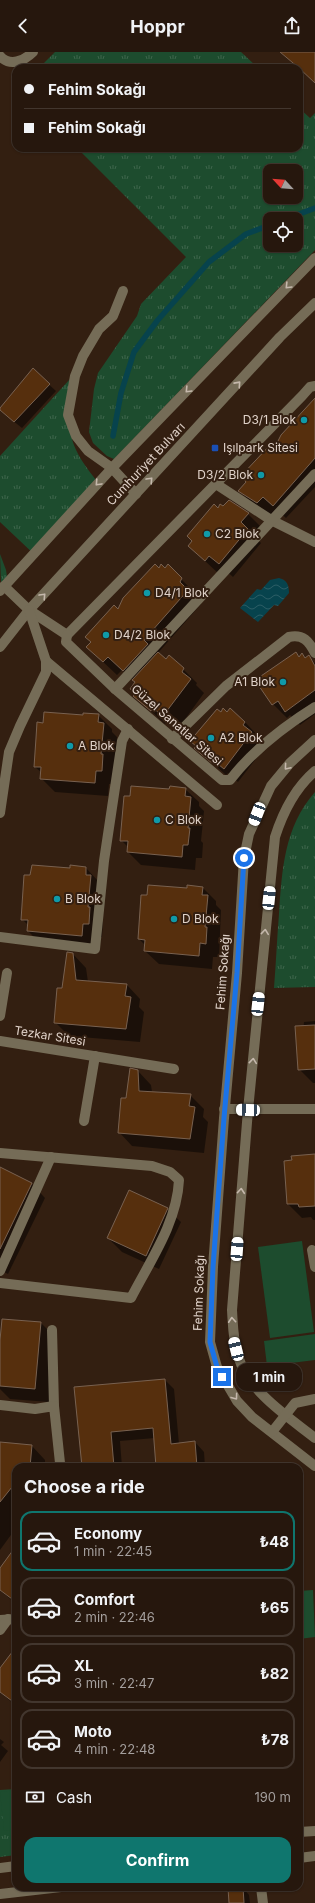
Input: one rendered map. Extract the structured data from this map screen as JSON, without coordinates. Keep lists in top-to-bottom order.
{
  "streets": {
    "street": [
      "Cumhuriyet Bulvarı",
      "Güzel Sanatlar Sitesi",
      "Fehim Sokağı",
      "Tezkar Sitesi"
    ]
  },
  "crossings": [
    ["Cumhuriyet Bulvarı", "Güzel Sanatlar Sitesi"]
  ],
  "places": {
    "other": [
      "D3/1 Blok",
      "D3/2 Blok",
      "C2 Blok",
      "D4/1 Blok",
      "D4/2 Blok",
      "A1 Blok",
      "A2 Blok",
      "A Blok",
      "C Blok",
      "B Blok",
      "D Blok"
    ],
    "transit": ["Işılpark Sitesi"]
  },
  "north": "top left",
  "page": {
    "header": "Hoppr",
    "banner": ["Fehim Sokağı", "Fehim Sokağı"],
    "bubble": "1 min",
    "heading": "Choose a ride",
    "list": [
      {
        "name": "Economy",
        "note": "1 min · 22:45",
        "value": "₺48"
      },
      {
        "name": "Comfort",
        "note": "2 min · 22:46",
        "value": "₺65"
      },
      {
        "name": "XL",
        "note": "3 min · 22:47",
        "value": "₺82"
      },
      {
        "name": "Moto",
        "note": "4 min · 22:48",
        "value": "₺78"
      }
    ],
    "pay": ["Cash", "190 m"],
    "buttons": "Confirm"
  }
}
